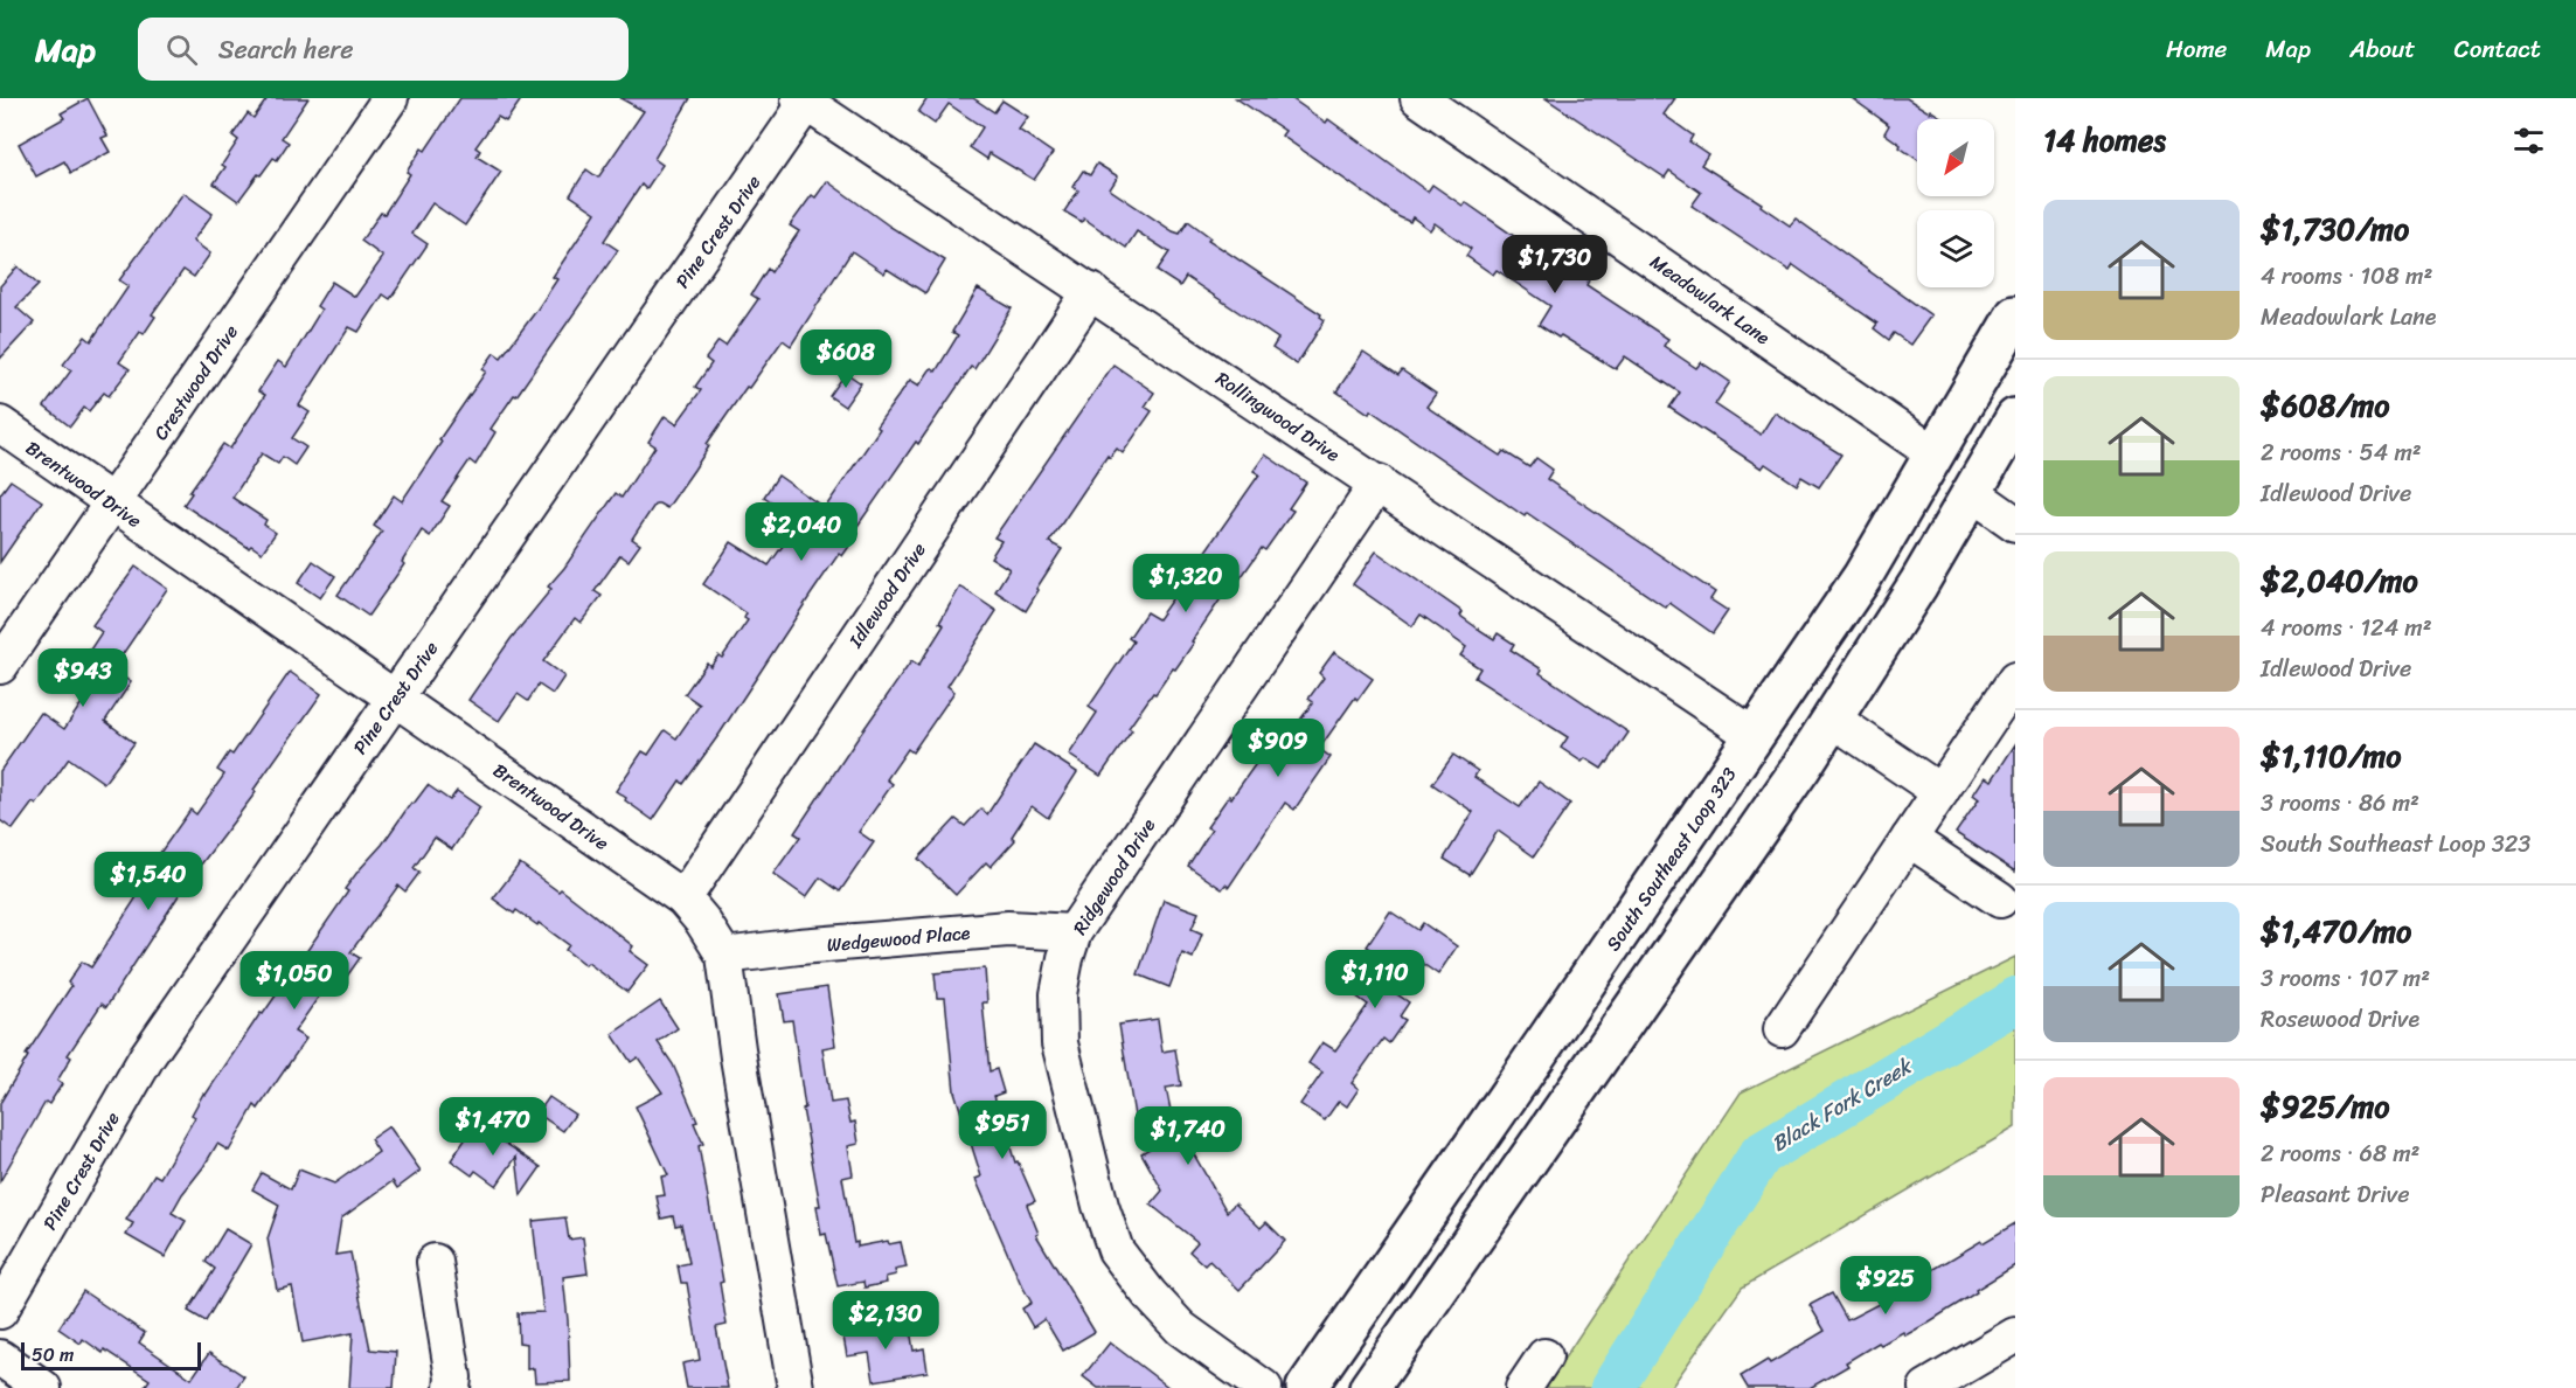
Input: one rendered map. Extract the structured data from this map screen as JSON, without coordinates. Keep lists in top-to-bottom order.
{
  "streets": {
    "highway": ["South Southeast Loop 323"],
    "street": [
      "Pine Crest Drive",
      "Meadowlark Lane",
      "Crestwood Drive",
      "Rollingwood Drive",
      "Brentwood Drive",
      "Idlewood Drive",
      "Ridgewood Drive",
      "Wedgewood Place"
    ]
  },
  "crossings": [
    ["Pine Crest Drive", "Rollingwood Drive"],
    ["Pine Crest Drive", "Brentwood Drive"],
    ["Meadowlark Lane", "South Southeast Loop 323"],
    ["Crestwood Drive", "Brentwood Drive"],
    ["Rollingwood Drive", "Idlewood Drive"],
    ["Rollingwood Drive", "South Southeast Loop 323"],
    ["Rollingwood Drive", "Ridgewood Drive"],
    ["Brentwood Drive", "Idlewood Drive"],
    ["Brentwood Drive", "Wedgewood Place"],
    ["Ridgewood Drive", "Wedgewood Place"]
  ],
  "water": ["Black Fork Creek"],
  "scale_bar": "50 m",
  "north": "bottom left",
  "page": {
    "header": "Map",
    "search": "Search here",
    "nav": [
      "Home",
      "Map",
      "About",
      "Contact"
    ],
    "heading": "14 homes",
    "list": [
      {
        "name": "$1,730/mo",
        "note": "4 rooms · 108 m² · Meadowlark Lane"
      },
      {
        "name": "$608/mo",
        "note": "2 rooms · 54 m² · Idlewood Drive"
      },
      {
        "name": "$2,040/mo",
        "note": "4 rooms · 124 m² · Idlewood Drive"
      },
      {
        "name": "$1,110/mo",
        "note": "3 rooms · 86 m² · South Southeast Loop 323"
      },
      {
        "name": "$1,470/mo",
        "note": "3 rooms · 107 m² · Rosewood Drive"
      },
      {
        "name": "$925/mo",
        "note": "2 rooms · 68 m² · Pleasant Drive"
      }
    ],
    "price": [
      "$1,730",
      "$608",
      "$2,040",
      "$1,320",
      "$943",
      "$909",
      "$1,540",
      "$1,110",
      "$1,050",
      "$1,470",
      "$951",
      "$1,740",
      "$925",
      "$2,130"
    ],
    "scale": "50 m"
  }
}
